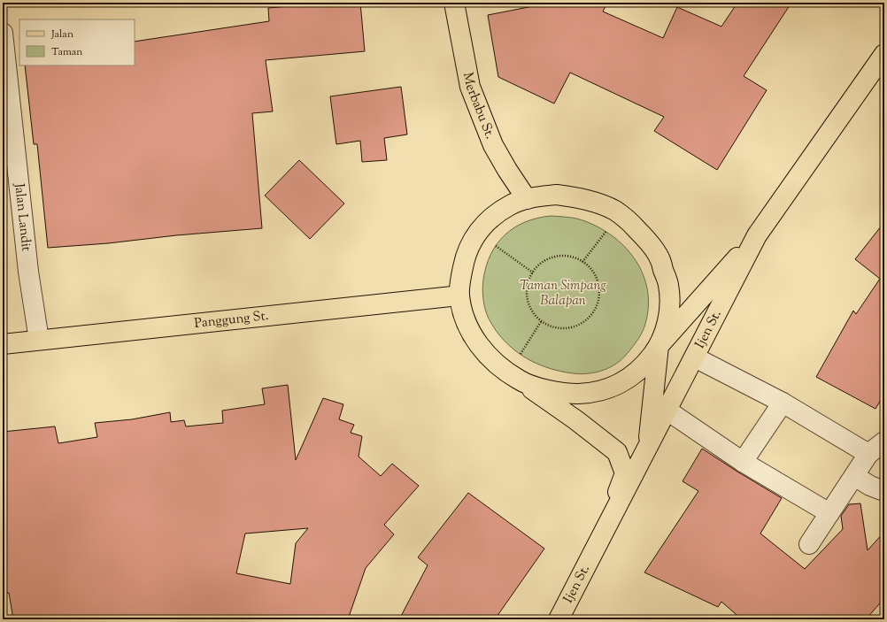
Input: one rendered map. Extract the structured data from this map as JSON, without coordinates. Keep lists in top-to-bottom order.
{
  "streets": {
    "main road": ["Merbabu St.", "Panggung St.", "Ijen St."],
    "street": ["Jalan Landit"]
  },
  "crossings": [
    ["Jalan Landit", "Panggung St."]
  ],
  "parks": ["Taman Simpang Balapan"],
  "legend": ["Jalan", "Taman"]
}
